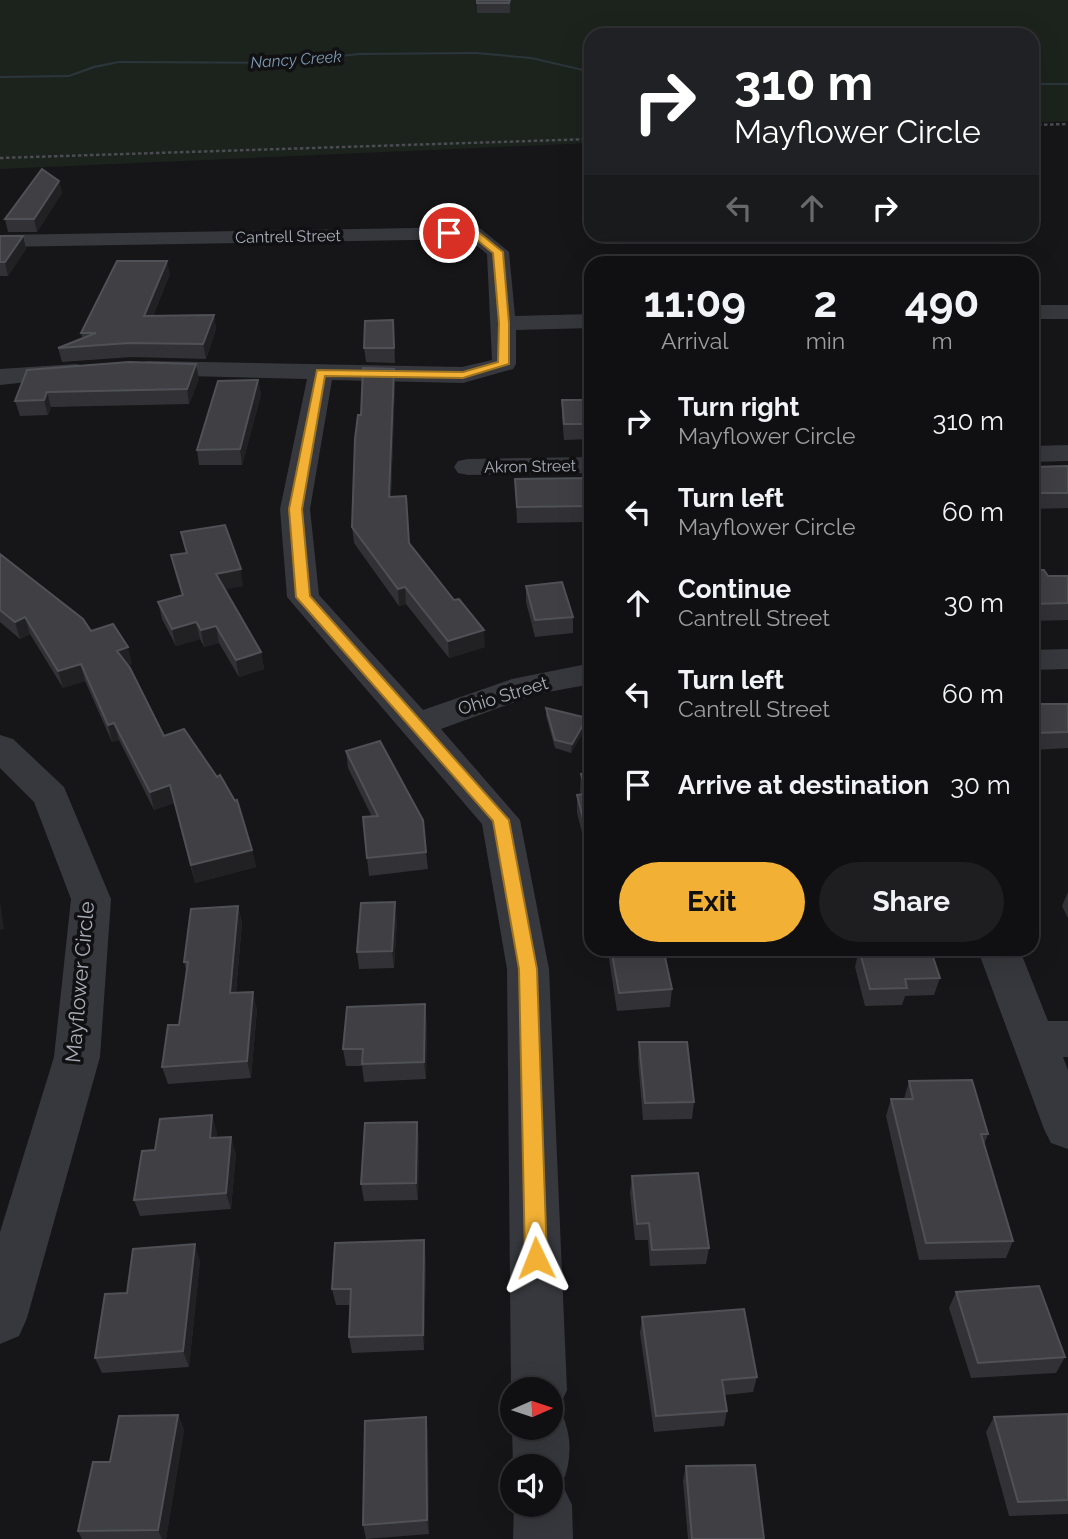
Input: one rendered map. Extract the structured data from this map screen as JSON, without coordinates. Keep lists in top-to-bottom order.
{
  "streets": {
    "street": [
      "Cantrell Street",
      "Akron Street",
      "Ohio Street",
      "Mayflower Circle"
    ]
  },
  "water": ["Nancy Creek"],
  "north": "right",
  "page": {
    "turn": ["310 m", "Mayflower Circle"],
    "eta": [
      "11:09",
      "Arrival",
      "2",
      "min",
      "490",
      "m"
    ],
    "list": [
      {
        "name": "Turn right",
        "note": "Mayflower Circle",
        "value": "310 m"
      },
      {
        "name": "Turn left",
        "note": "Mayflower Circle",
        "value": "60 m"
      },
      {
        "name": "Continue",
        "note": "Cantrell Street",
        "value": "30 m"
      },
      {
        "name": "Turn left",
        "note": "Cantrell Street",
        "value": "60 m"
      },
      {
        "name": "Arrive at destination",
        "value": "30 m"
      }
    ],
    "buttons": ["Exit", "Share"]
  }
}
